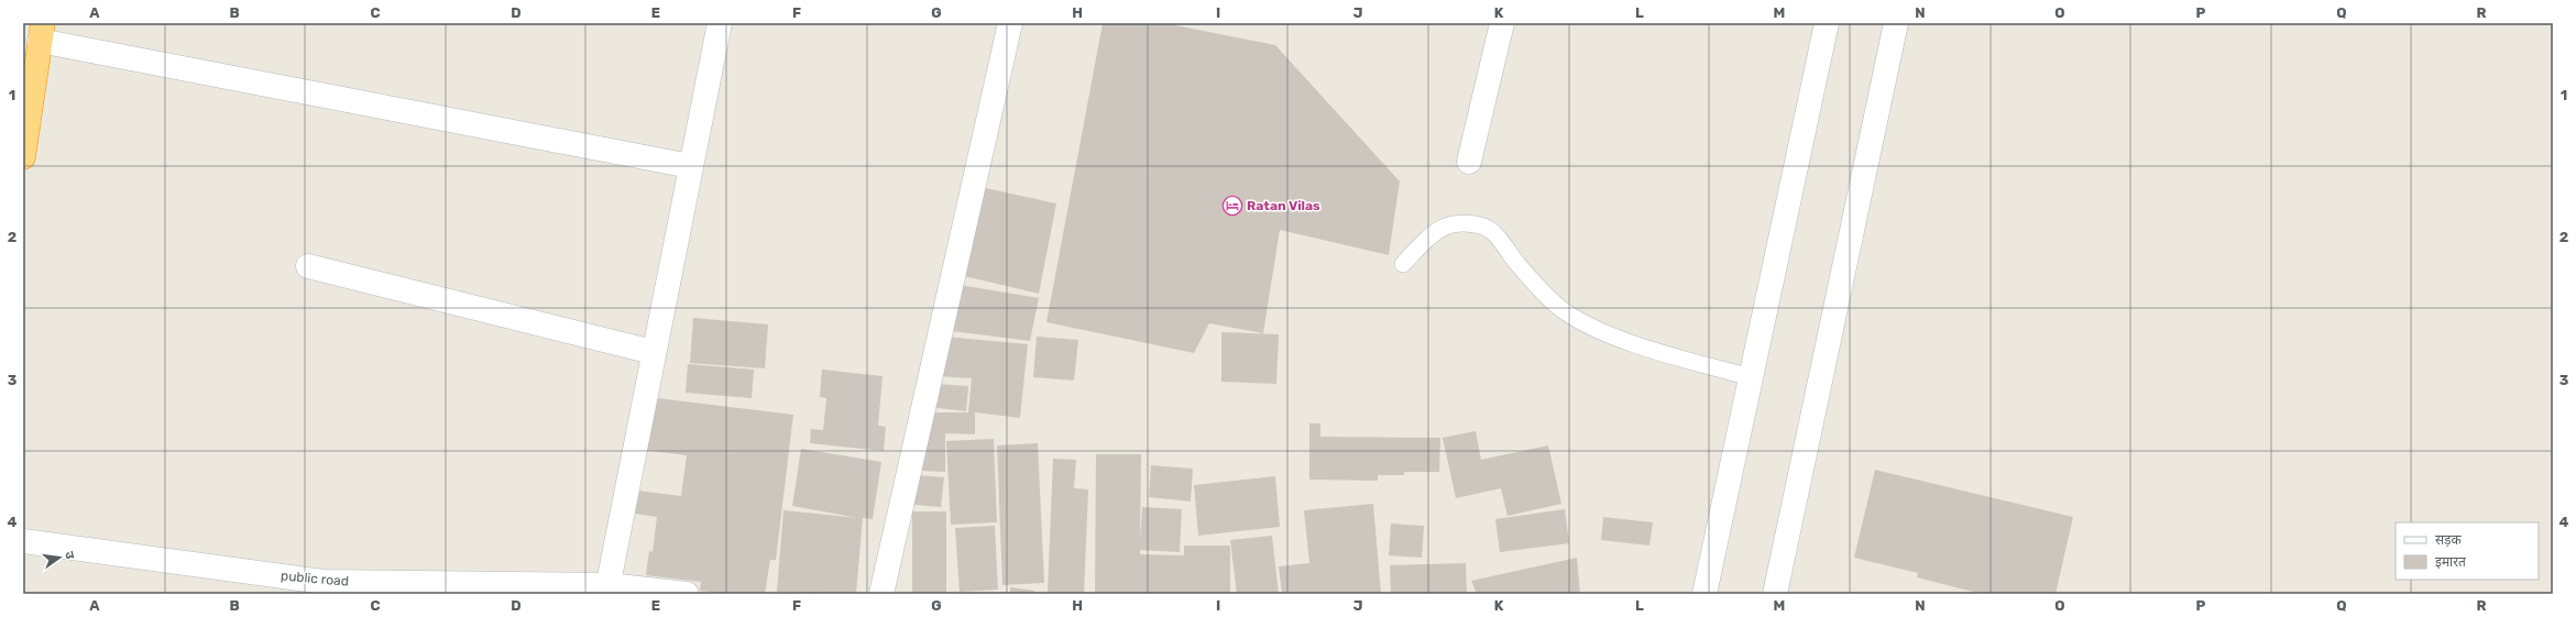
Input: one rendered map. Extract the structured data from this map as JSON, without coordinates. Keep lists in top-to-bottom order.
{
  "streets": {
    "street": ["public road"]
  },
  "places": {
    "hotel": ["Ratan Vilas"]
  },
  "legend": ["सड़क", "इमारत"],
  "north": "right",
  "grid": {
    "columns": [
      "A",
      "B",
      "C",
      "D",
      "E",
      "F",
      "G",
      "H",
      "I",
      "J",
      "K",
      "L",
      "M",
      "N",
      "O",
      "P",
      "Q",
      "R"
    ],
    "rows": [
      "1",
      "2",
      "3",
      "4"
    ]
  }
}
